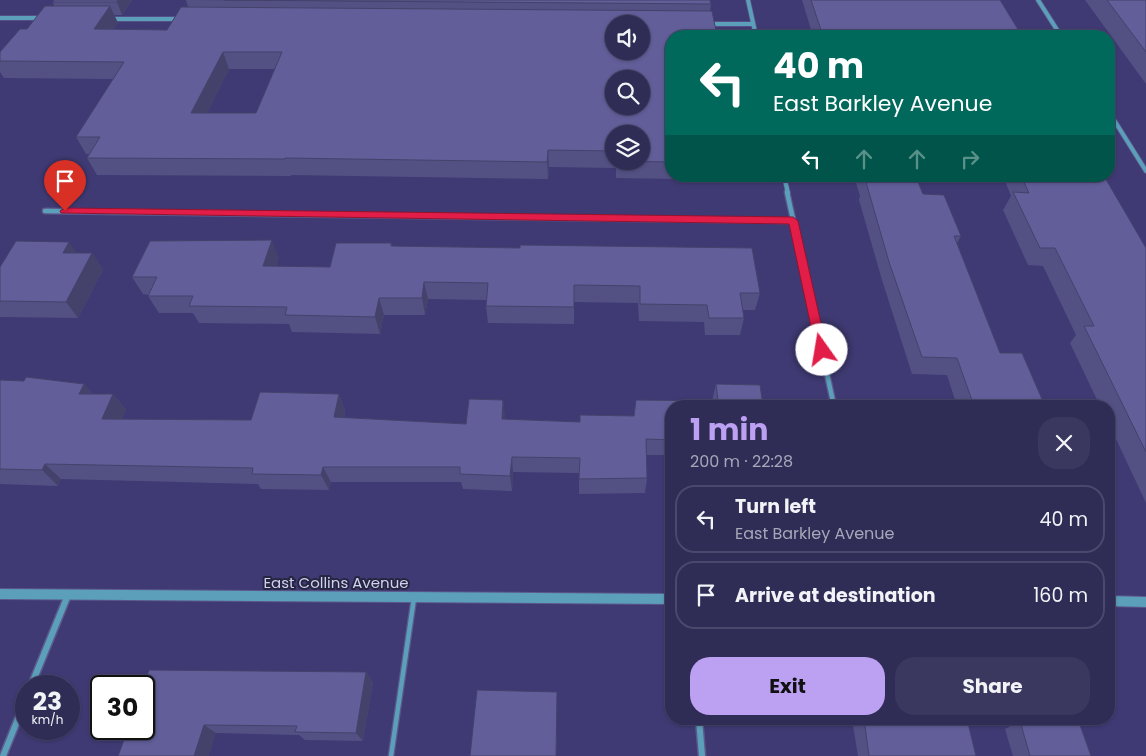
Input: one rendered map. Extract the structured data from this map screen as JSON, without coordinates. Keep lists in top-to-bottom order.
{
  "streets": {
    "street": ["East Collins Avenue"]
  },
  "page": {
    "turn": ["40 m", "East Barkley Avenue"],
    "heading": ["1 min", "200 m · 22:28"],
    "list": [
      {
        "name": "Turn left",
        "note": "East Barkley Avenue",
        "value": "40 m"
      },
      {
        "name": "Arrive at destination",
        "value": "160 m"
      }
    ],
    "buttons": ["Exit", "Share"],
    "speed": "23 km/h",
    "limit": "30"
  }
}
